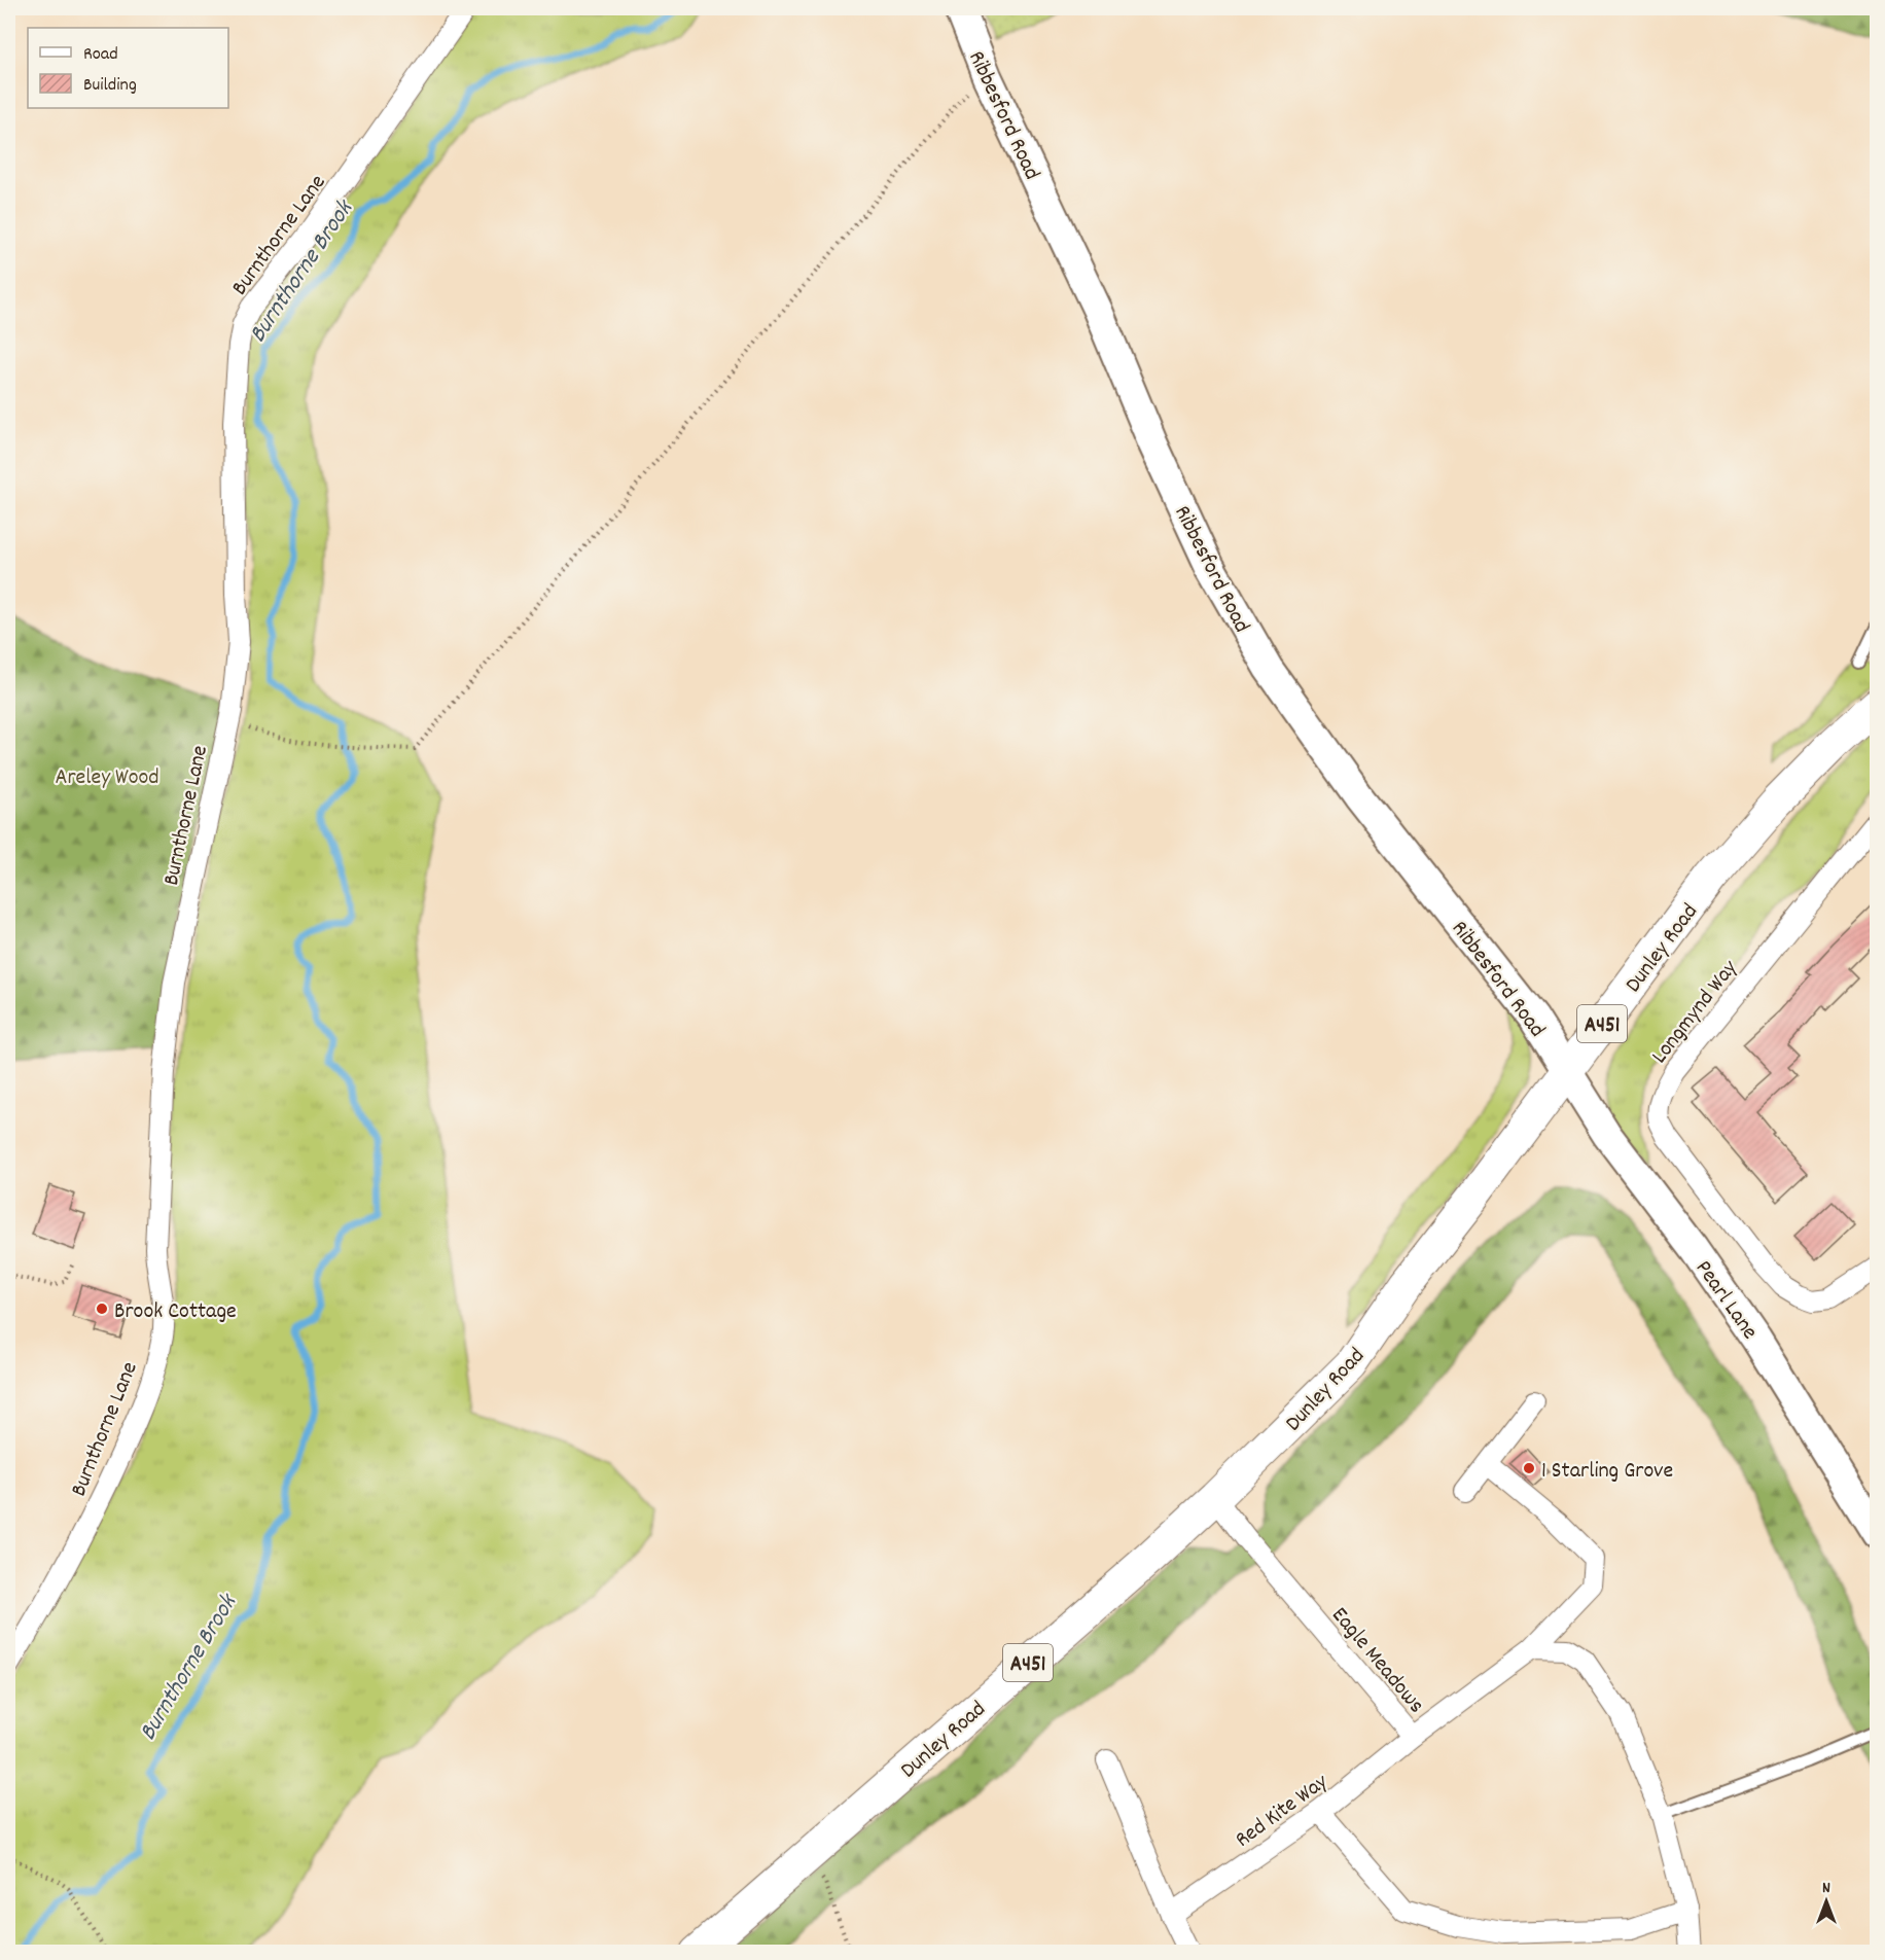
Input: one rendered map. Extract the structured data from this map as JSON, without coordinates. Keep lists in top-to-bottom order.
{
  "streets": {
    "main road": [
      "Ribbesford Road",
      "Dunley Road",
      "A451",
      "Pearl Lane"
    ],
    "street": [
      "Burnthorne Lane",
      "Longmynd Way",
      "Eagle Meadows",
      "Red Kite Way"
    ]
  },
  "crossings": [
    ["Ribbesford Road", "Dunley Road"],
    ["Ribbesford Road", "Pearl Lane"],
    ["Dunley Road", "Pearl Lane"],
    ["Dunley Road", "Eagle Meadows"],
    ["Eagle Meadows", "Red Kite Way"]
  ],
  "water": ["Burnthorne Brook"],
  "parks": ["Areley Wood"],
  "places": ["Brook Cottage", "1 Starling Grove"],
  "legend": ["Road", "Building"],
  "north": "top"
}
